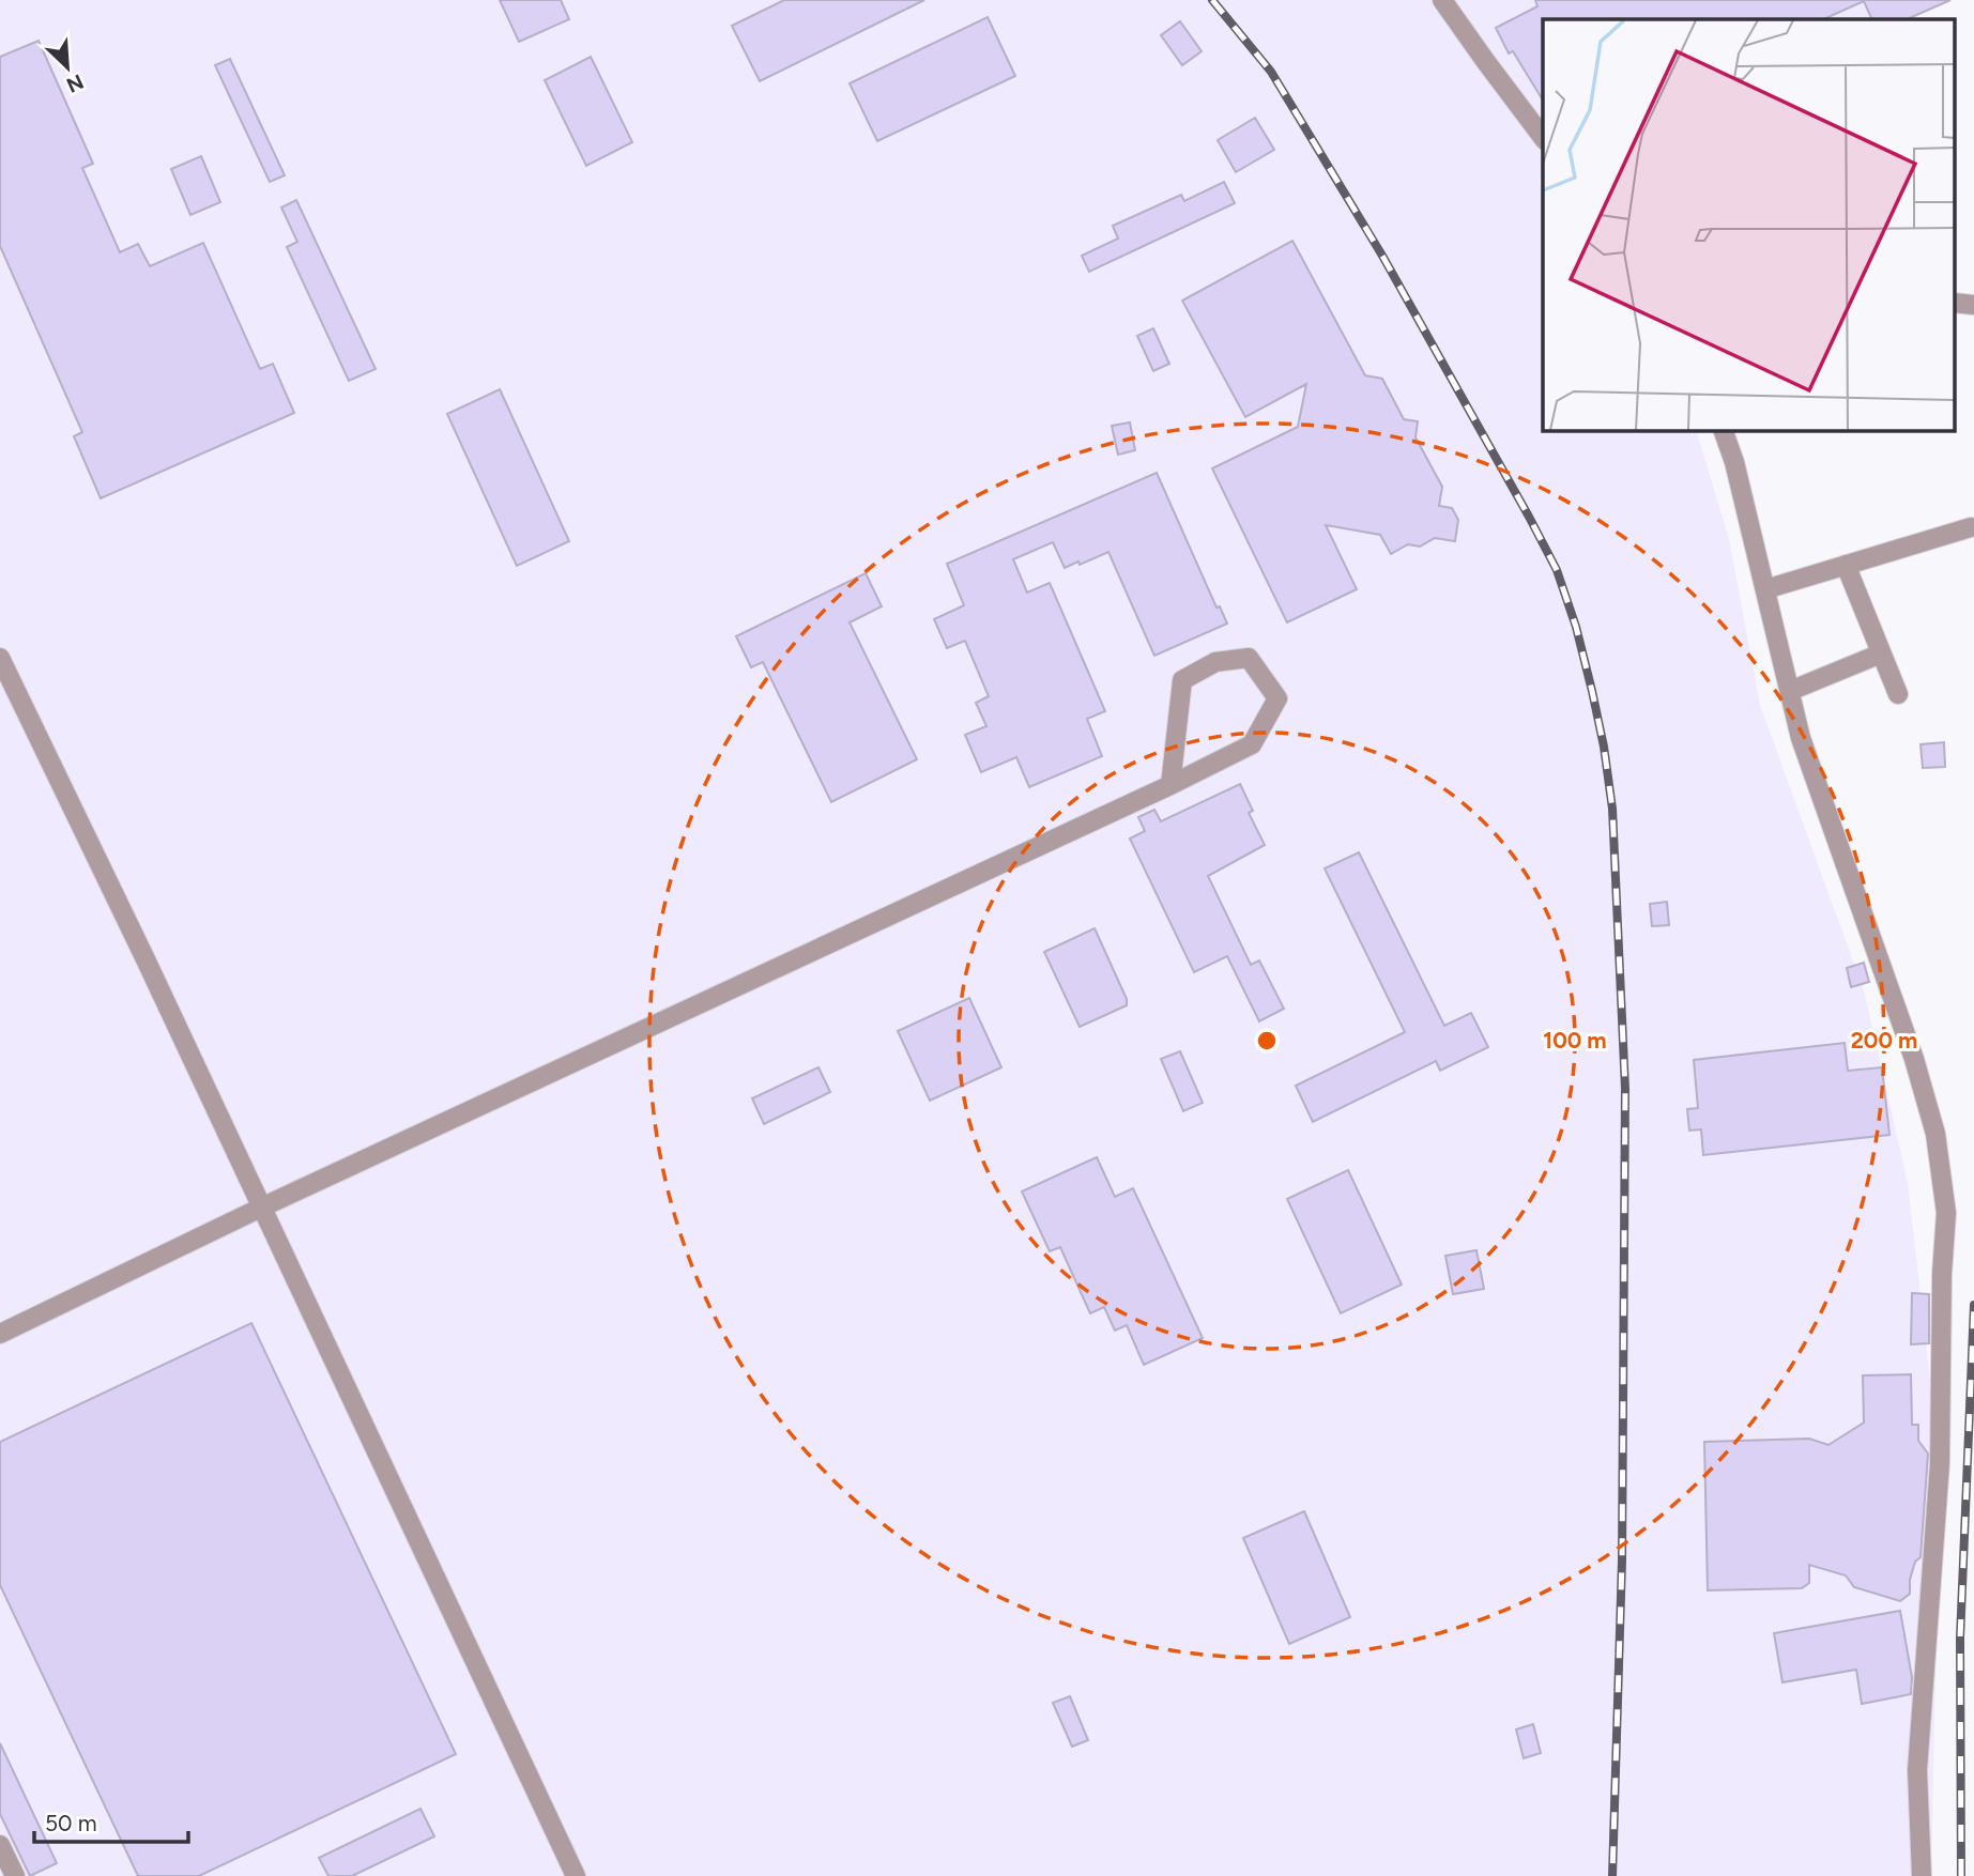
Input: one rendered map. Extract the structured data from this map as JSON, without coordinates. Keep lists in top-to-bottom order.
{
  "scale_bar": "50 m",
  "north": "bottom right",
  "rings": ["100 m", "200 m"]
}
